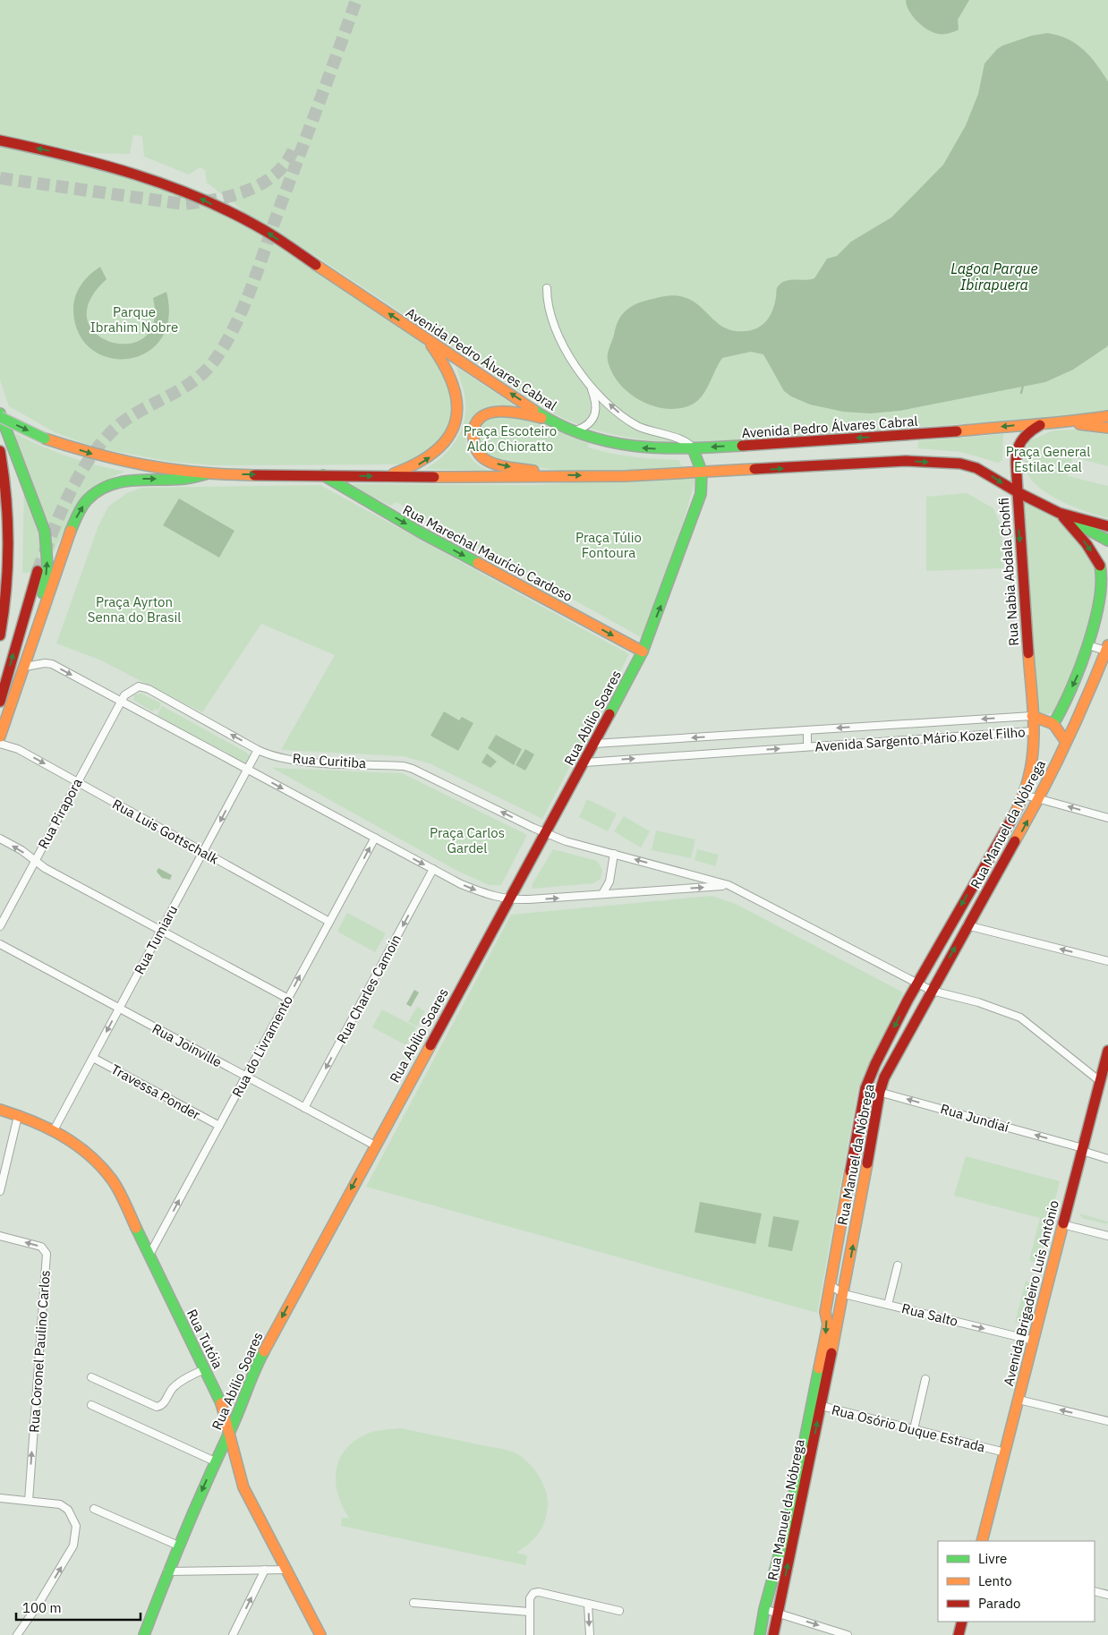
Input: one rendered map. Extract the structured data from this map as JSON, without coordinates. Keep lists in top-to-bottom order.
{
  "streets": {
    "main road": [
      "Avenida Pedro Álvares Cabral",
      "Rua Marechal Maurício Cardoso",
      "Rua Nabia Abdala Chohfi",
      "Rua Abílio Soares",
      "Rua Manuel da Nóbrega",
      "Avenida Brigadeiro Luís Antônio",
      "Rua Tutóia"
    ],
    "street": [
      "Avenida Sargento Mário Kozel Filho",
      "Rua Curitiba",
      "Rua Pirapora",
      "Rua Luis Gottschalk",
      "Rua Tumiaru",
      "Rua Charles Camoin",
      "Rua Joinville",
      "Rua do Livramento",
      "Travessa Ponder",
      "Rua Jundiaí",
      "Rua Salto",
      "Rua Coronel Paulino Carlos",
      "Rua Osório Duque Estrada"
    ]
  },
  "crossings": [
    ["Avenida Pedro Álvares Cabral", "Rua Nabia Abdala Chohfi"],
    ["Avenida Pedro Álvares Cabral", "Rua Abílio Soares"],
    ["Rua Marechal Maurício Cardoso", "Rua Abílio Soares"],
    ["Rua Nabia Abdala Chohfi", "Avenida Sargento Mário Kozel Filho"],
    ["Rua Nabia Abdala Chohfi", "Rua Manuel da Nóbrega"],
    ["Rua Abílio Soares", "Avenida Sargento Mário Kozel Filho"],
    ["Rua Abílio Soares", "Rua Curitiba"],
    ["Rua Abílio Soares", "Rua Joinville"],
    ["Rua Abílio Soares", "Rua Tutóia"],
    ["Avenida Sargento Mário Kozel Filho", "Rua Manuel da Nóbrega"],
    ["Rua Curitiba", "Rua Pirapora"],
    ["Rua Curitiba", "Rua Manuel da Nóbrega"],
    ["Rua Curitiba", "Rua Tumiaru"],
    ["Rua Curitiba", "Avenida Brigadeiro Luís Antônio"],
    ["Rua Pirapora", "Rua Luis Gottschalk"],
    ["Rua Manuel da Nóbrega", "Rua Jundiaí"],
    ["Rua Manuel da Nóbrega", "Rua Salto"],
    ["Rua Manuel da Nóbrega", "Rua Osório Duque Estrada"],
    ["Rua Luis Gottschalk", "Rua Tumiaru"],
    ["Rua Luis Gottschalk", "Rua do Livramento"],
    ["Rua Tumiaru", "Rua Joinville"],
    ["Rua Tumiaru", "Travessa Ponder"],
    ["Rua Tumiaru", "Rua Tutóia"],
    ["Rua Charles Camoin", "Rua Joinville"],
    ["Rua Joinville", "Rua do Livramento"],
    ["Rua do Livramento", "Travessa Ponder"],
    ["Rua do Livramento", "Rua Tutóia"],
    ["Rua Jundiaí", "Avenida Brigadeiro Luís Antônio"],
    ["Avenida Brigadeiro Luís Antônio", "Rua Salto"],
    ["Avenida Brigadeiro Luís Antônio", "Rua Osório Duque Estrada"]
  ],
  "one_way": [
    "Rua Marechal Maurício Cardoso",
    "Rua Nabia Abdala Chohfi",
    "Rua Charles Camoin",
    "Rua do Livramento",
    "Rua Jundiaí",
    "Rua Salto",
    "Rua Coronel Paulino Carlos"
  ],
  "water": ["Lagoa Parque Ibirapuera"],
  "parks": [
    "Parque Ibrahim Nobre",
    "Praça Escoteiro Aldo Chioratto",
    "Praça General Estilac Leal",
    "Praça Túlio Fontoura",
    "Praça Ayrton Senna do Brasil",
    "Praça Carlos Gardel"
  ],
  "legend": ["Livre", "Lento", "Parado"],
  "scale_bar": "100 m"
}
